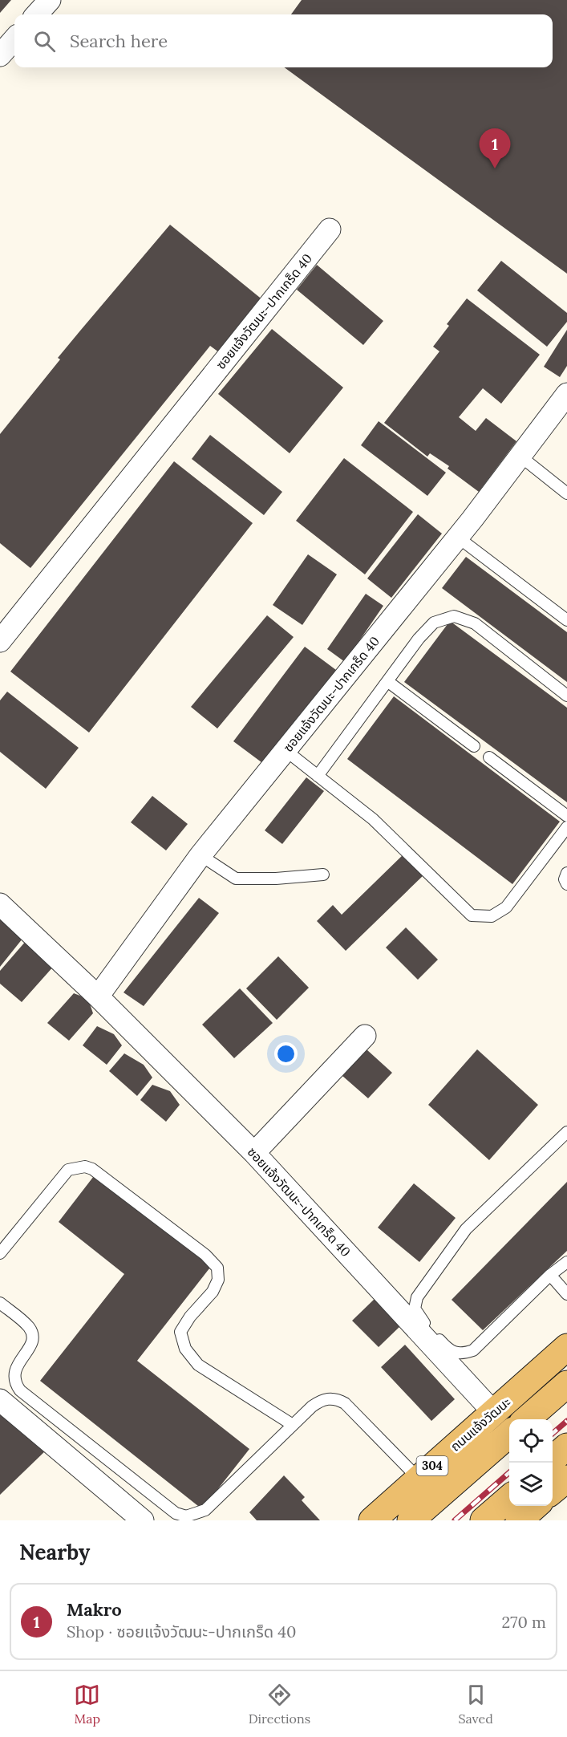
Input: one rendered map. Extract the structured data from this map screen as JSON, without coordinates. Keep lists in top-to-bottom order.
{
  "streets": {
    "main road": ["ถนนแจ้งวัฒนะ", "304"],
    "street": ["ซอยแจ้งวัฒนะ-ปากเกร็ด 40"]
  },
  "crossings": [
    ["ซอยแจ้งวัฒนะ-ปากเกร็ด 40", "ถนนแจ้งวัฒนะ"]
  ],
  "page": {
    "search": "Search here",
    "pins": "1",
    "heading": "Nearby",
    "list": [
      {
        "mark": "1",
        "name": "Makro",
        "note": "Shop · ซอยแจ้งวัฒนะ-ปากเกร็ด 40",
        "value": "270 m"
      }
    ],
    "nav": ["Map", "Directions", "Saved"]
  }
}
